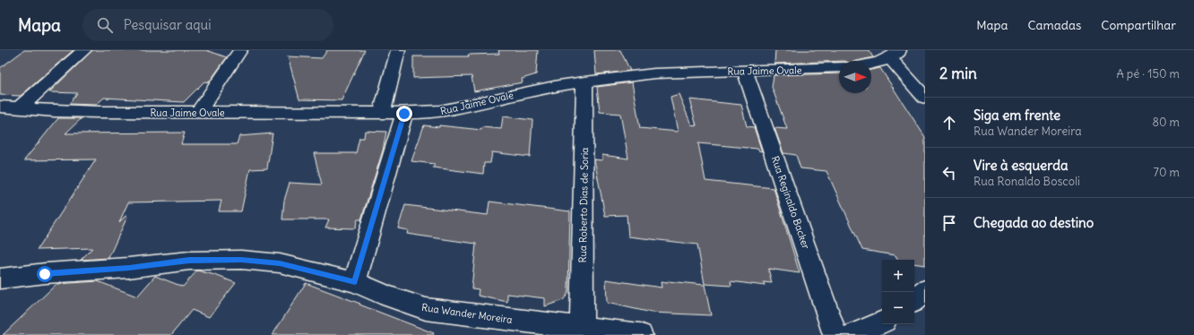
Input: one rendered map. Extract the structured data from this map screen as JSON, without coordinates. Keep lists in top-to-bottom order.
{
  "streets": {
    "street": [
      "Rua Jaime Ovale",
      "Rua Reginaldo Backer",
      "Rua Roberto Dias de Soria",
      "Rua Wander Moreira"
    ]
  },
  "crossings": [
    ["Rua Jaime Ovale", "Rua Reginaldo Backer"],
    ["Rua Jaime Ovale", "Rua Roberto Dias de Soria"],
    ["Rua Roberto Dias de Soria", "Rua Wander Moreira"]
  ],
  "north": "right",
  "page": {
    "header": "Mapa",
    "search": "Pesquisar aqui",
    "nav": ["Mapa", "Camadas", "Compartilhar"],
    "heading": ["2 min", "A pé · 150 m"],
    "list": [
      ["Siga em frente", "Rua Wander Moreira", "80 m"],
      ["Vire à esquerda", "Rua Ronaldo Boscoli", "70 m"],
      "Chegada ao destino"
    ],
    "map_buttons": ["+", "−"]
  }
}
